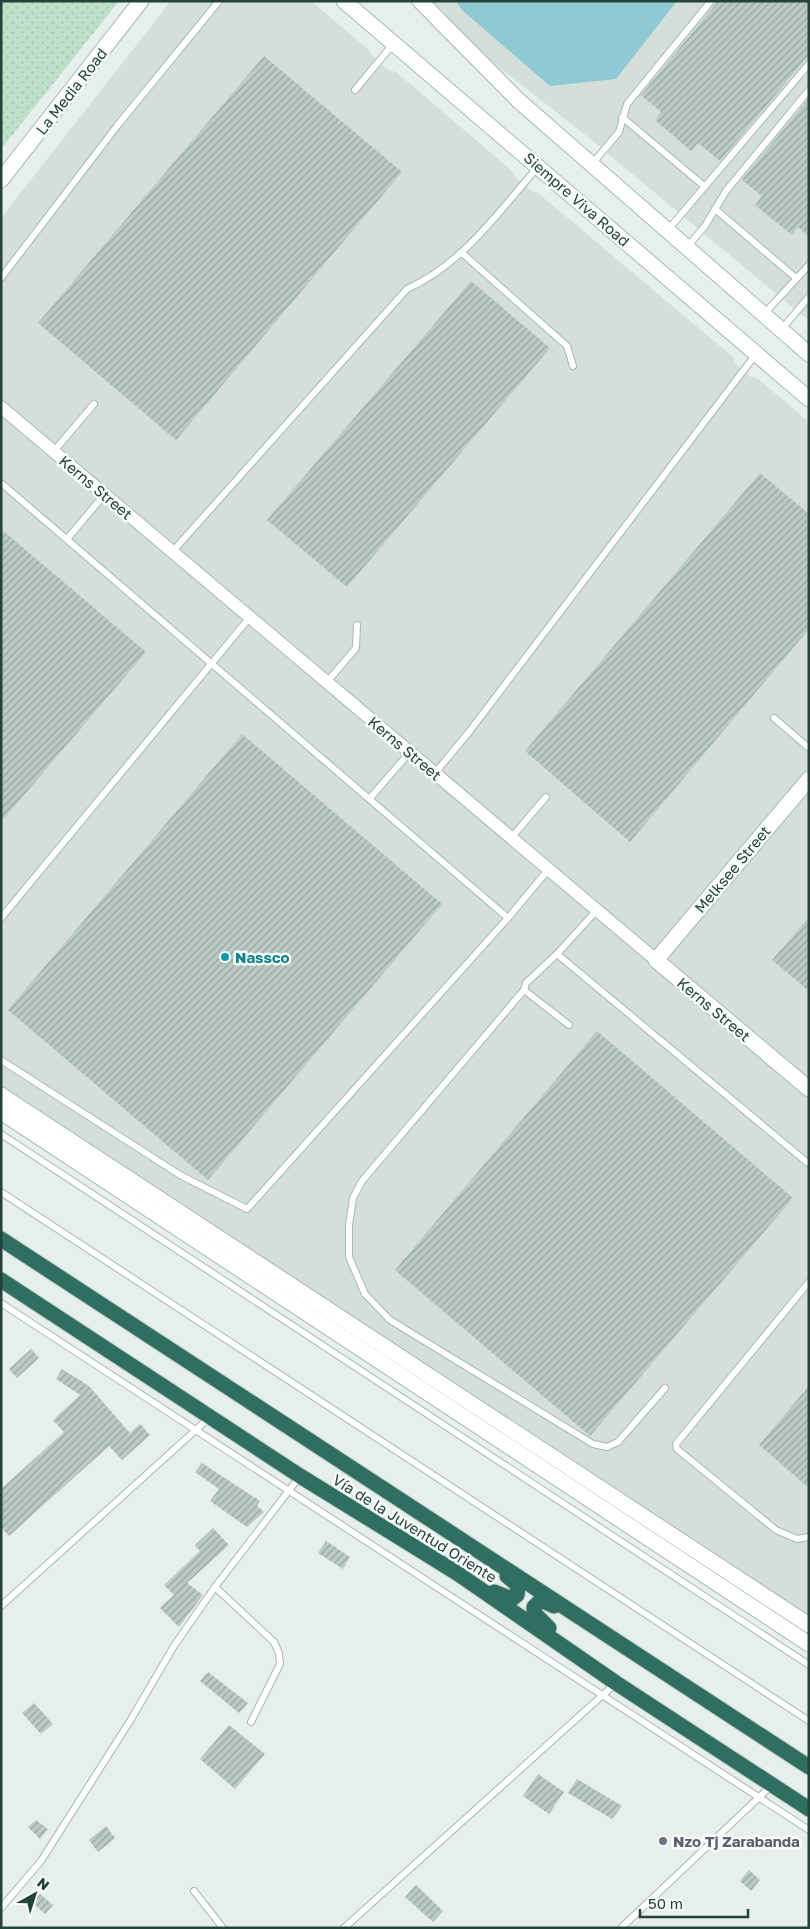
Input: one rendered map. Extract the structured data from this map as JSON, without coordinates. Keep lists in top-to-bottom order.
{
  "streets": {
    "highway": ["Vía de la Juventud Oriente"],
    "main road": [
      "La Media Road",
      "Siempre Viva Road",
      "Kerns Street",
      "Melksee Street"
    ]
  },
  "crossings": [
    ["Kerns Street", "Melksee Street"]
  ],
  "places": ["Nassco", "Nzo Tj Zarabanda"],
  "scale_bar": "50 m",
  "north": "top right"
}
